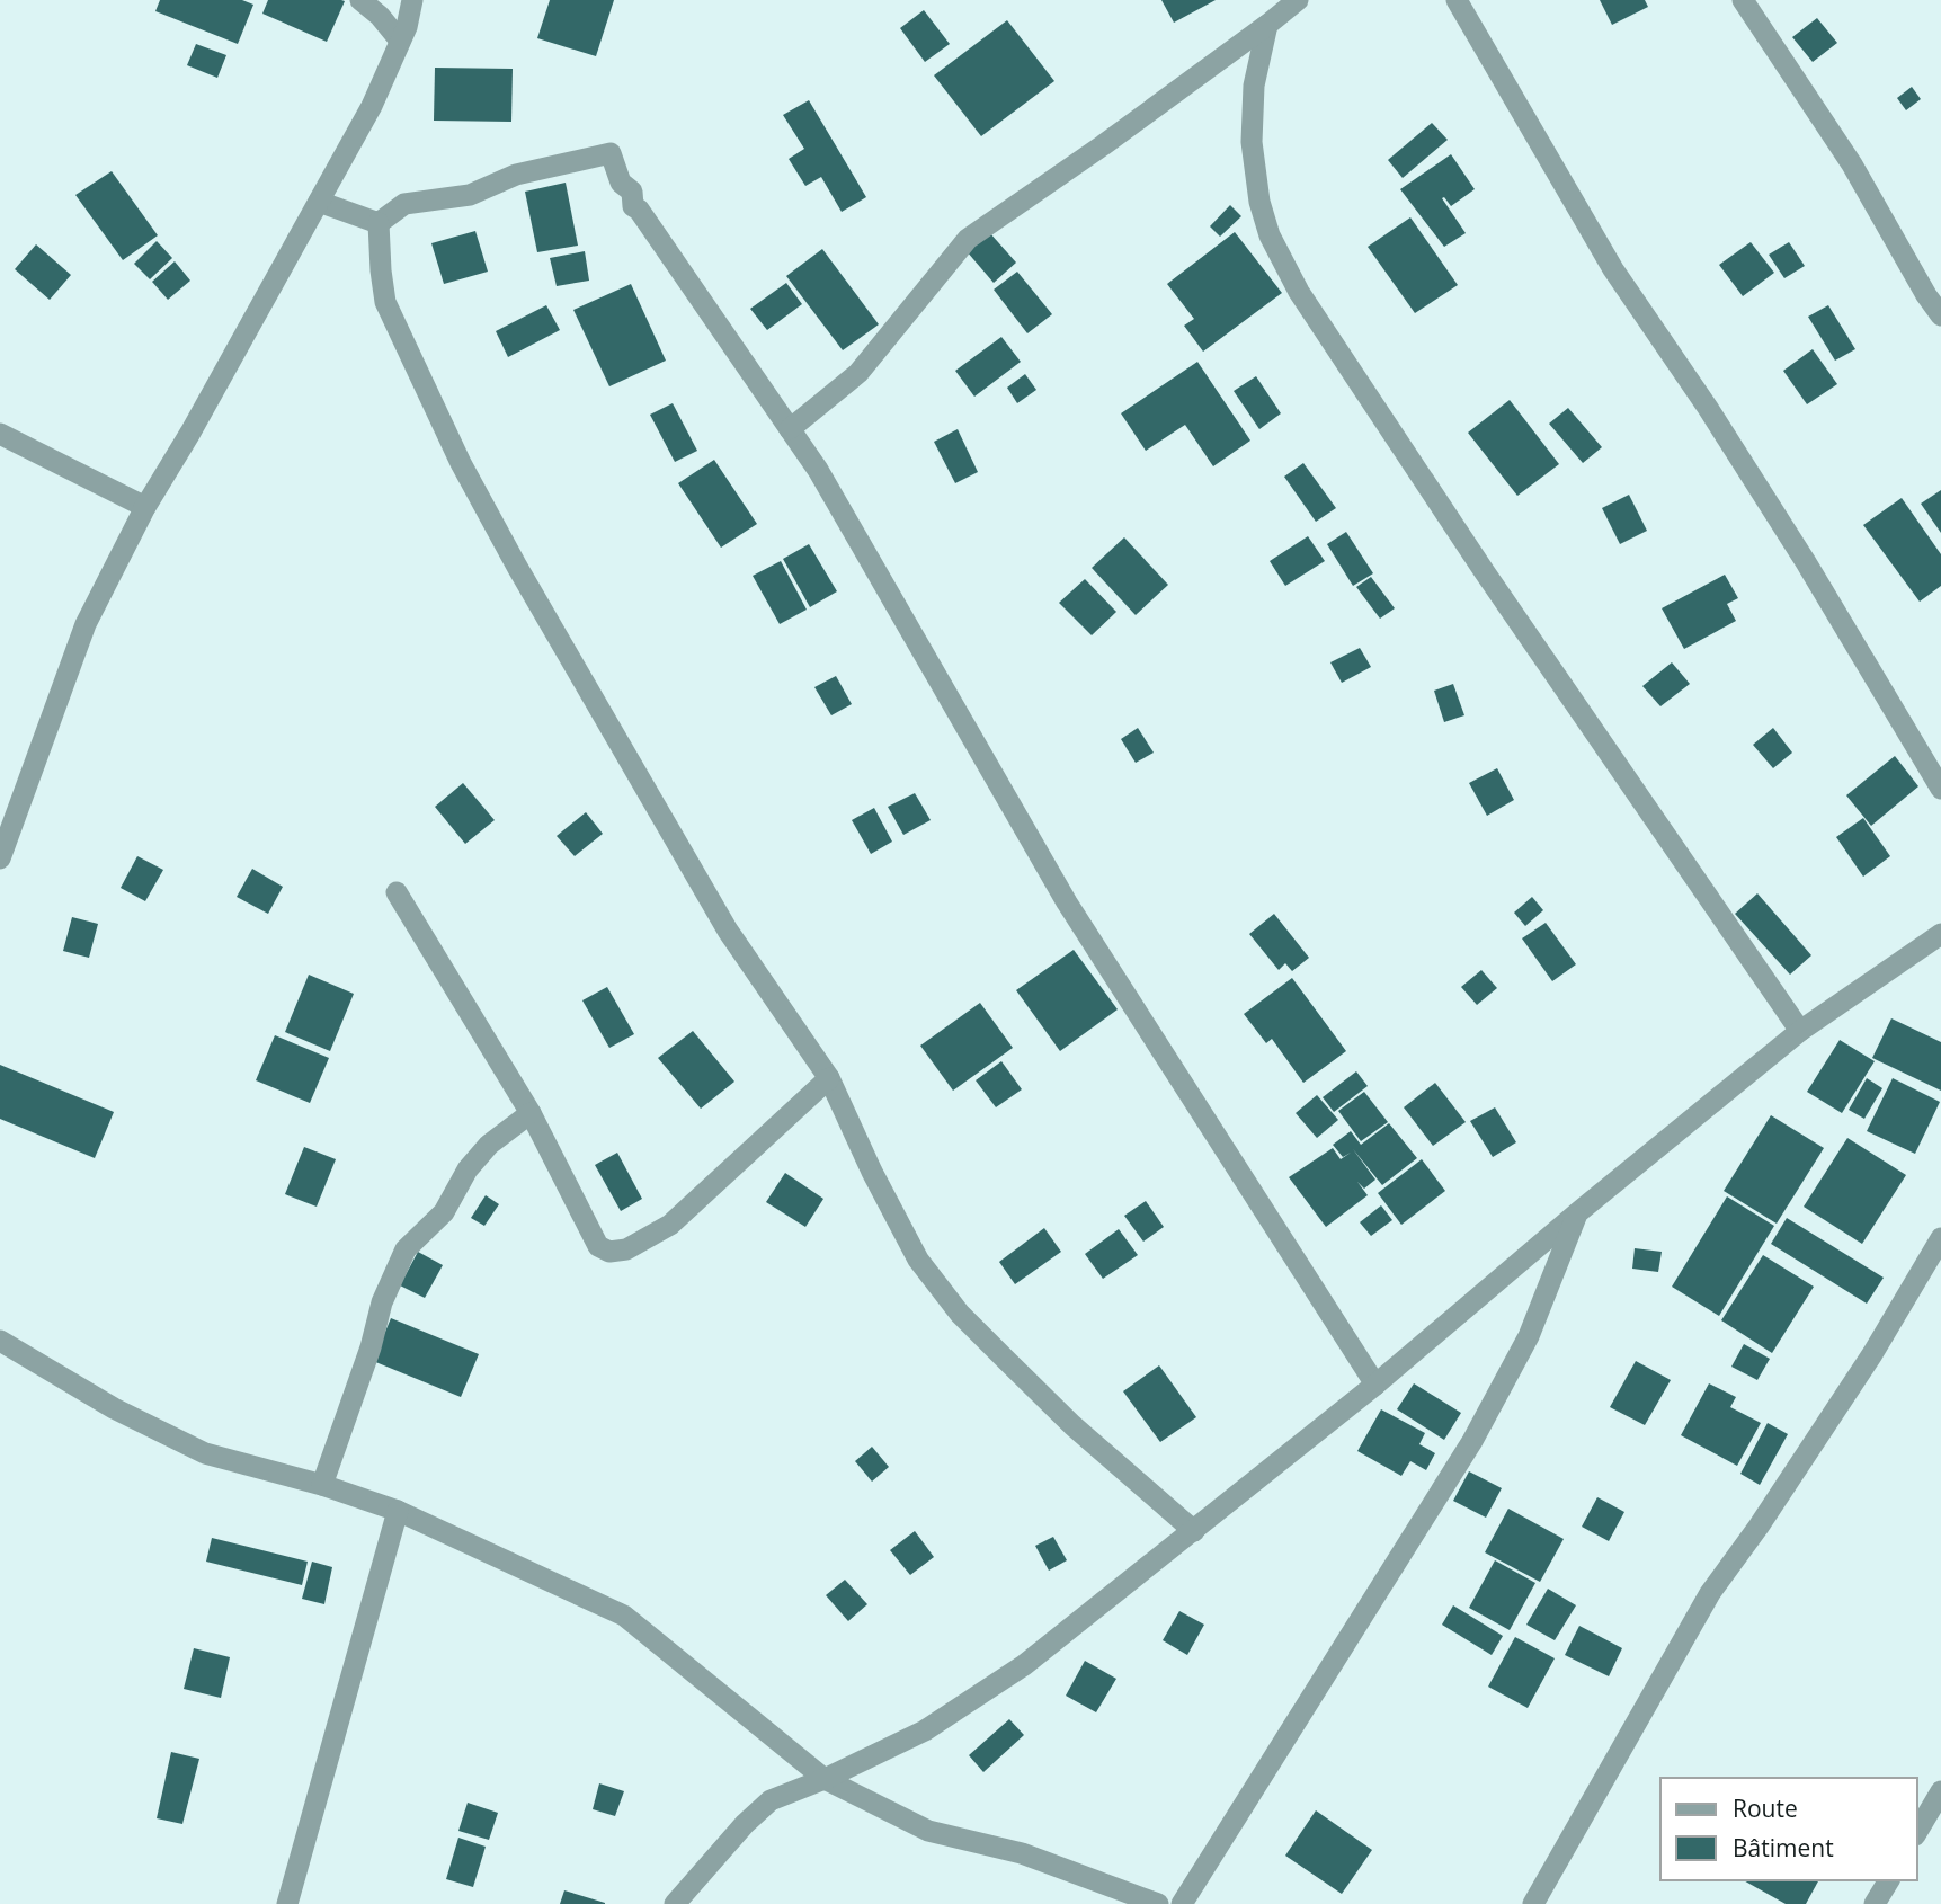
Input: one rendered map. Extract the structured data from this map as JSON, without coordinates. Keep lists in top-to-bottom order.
{
  "legend": ["Route", "Bâtiment"]
}
